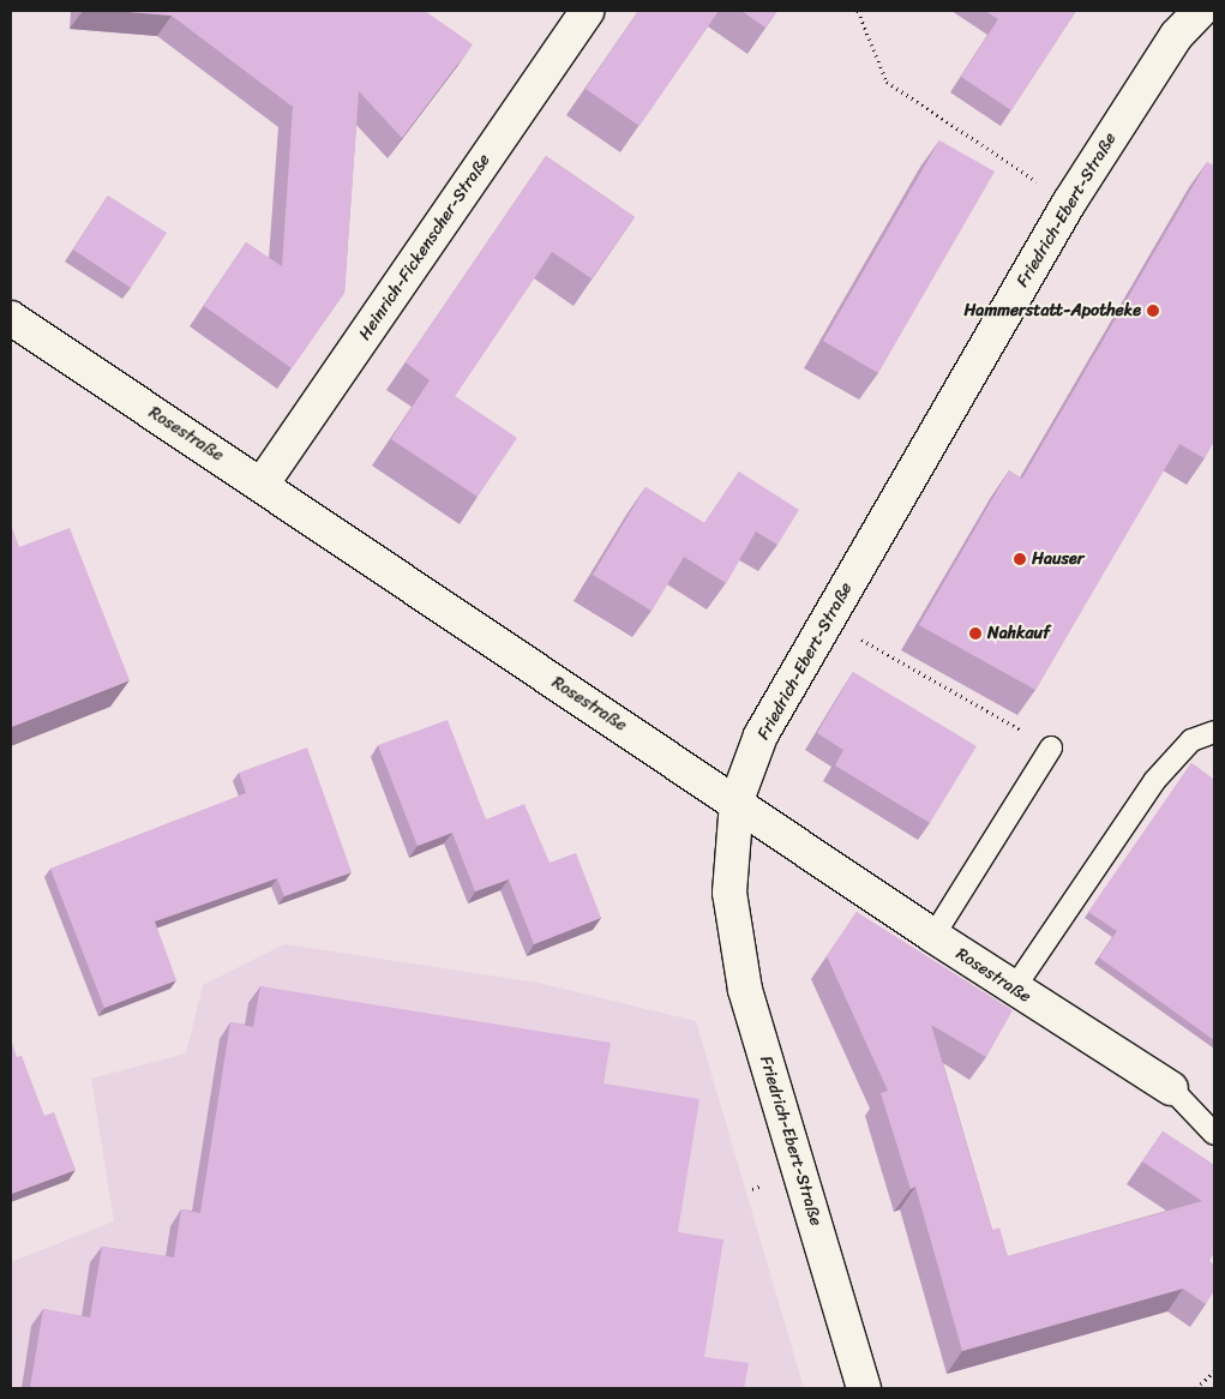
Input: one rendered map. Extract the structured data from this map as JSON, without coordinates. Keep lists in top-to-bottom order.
{
  "streets": {
    "street": ["Friedrich-Ebert-Straße", "Heinrich-Fickenscher-Straße", "Rosestraße"]
  },
  "crossings": [
    ["Friedrich-Ebert-Straße", "Rosestraße"],
    ["Heinrich-Fickenscher-Straße", "Rosestraße"]
  ],
  "places": ["Hammerstatt-Apotheke", "Hauser", "Nahkauf"]
}
